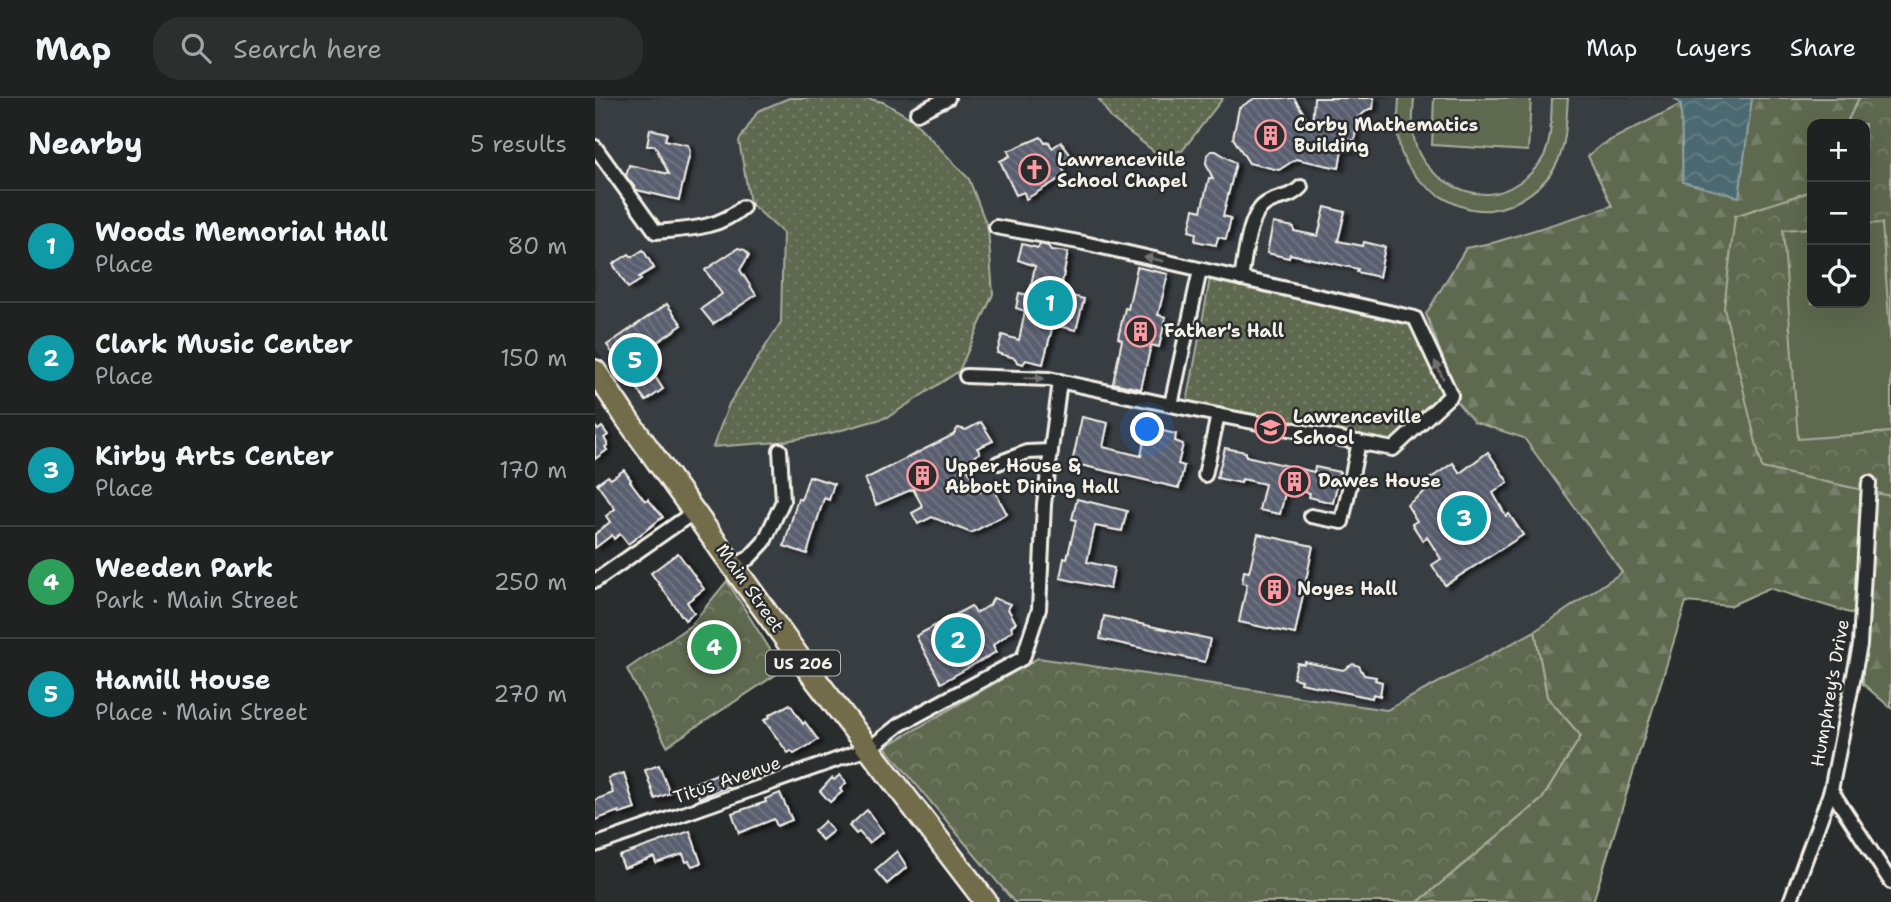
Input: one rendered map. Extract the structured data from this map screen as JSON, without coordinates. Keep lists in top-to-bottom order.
{
  "streets": {
    "highway": ["Main Street", "US 206"],
    "street": ["Humphrey's Drive", "Titus Avenue"]
  },
  "crossings": [
    ["Main Street", "Titus Avenue"]
  ],
  "places": {
    "building": [
      "Corby Mathematics Building",
      "Father's Hall",
      "Upper House & Abbott Dining Hall",
      "Dawes House",
      "Noyes Hall"
    ],
    "church": ["Lawrenceville School Chapel"],
    "school or university": ["Lawrenceville School"]
  },
  "page": {
    "header": "Map",
    "search": "Search here",
    "nav": ["Map", "Layers", "Share"],
    "heading": ["Nearby", "5 results"],
    "map_buttons": ["+", "−"],
    "list": [
      {
        "mark": "1",
        "name": "Woods Memorial Hall",
        "note": "Place",
        "value": "80 m"
      },
      {
        "mark": "2",
        "name": "Clark Music Center",
        "note": "Place",
        "value": "150 m"
      },
      {
        "mark": "3",
        "name": "Kirby Arts Center",
        "note": "Place",
        "value": "170 m"
      },
      {
        "mark": "4",
        "name": "Weeden Park",
        "note": "Park · Main Street",
        "value": "250 m"
      },
      {
        "mark": "5",
        "name": "Hamill House",
        "note": "Place · Main Street",
        "value": "270 m"
      }
    ],
    "pins": [
      "1",
      "5",
      "3",
      "2",
      "4"
    ]
  }
}
